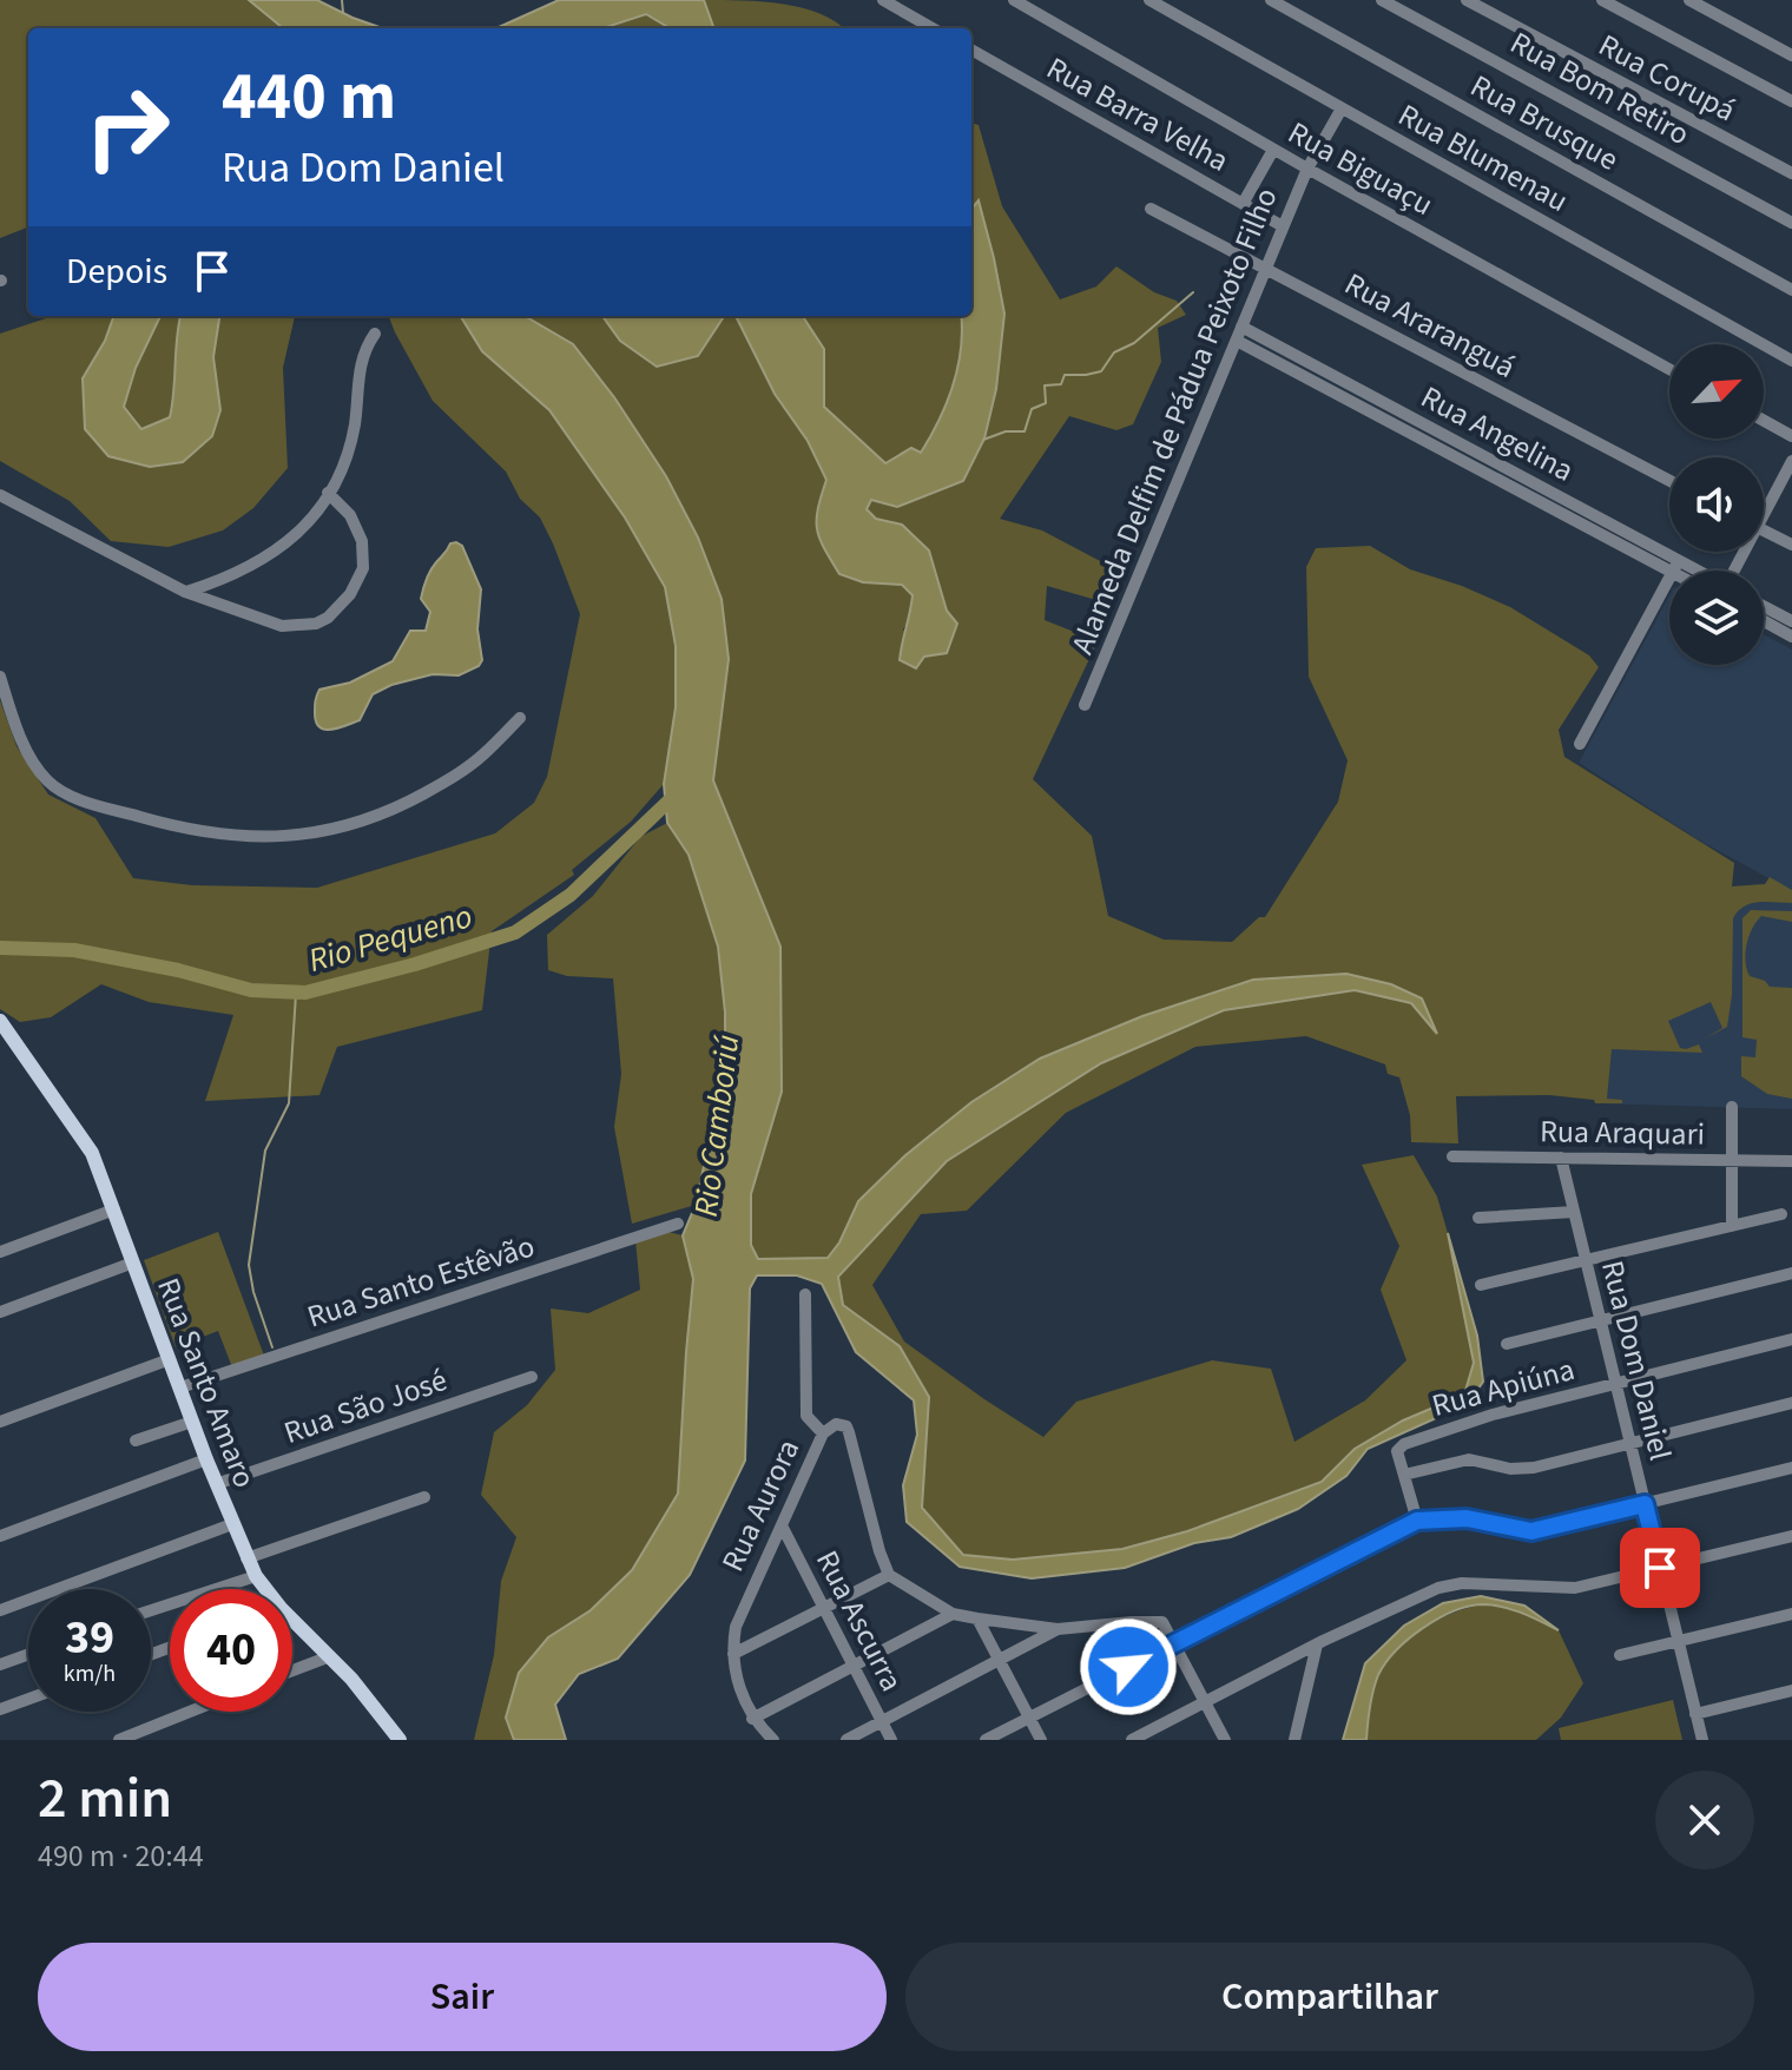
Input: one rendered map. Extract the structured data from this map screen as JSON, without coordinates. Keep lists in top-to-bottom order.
{
  "streets": {
    "main road": ["Rua Santo Amaro"],
    "street": [
      "Rua Corupá",
      "Rua Bom Retiro",
      "Rua Barra Velha",
      "Rua Brusque",
      "Rua Blumenau",
      "Rua Biguaçu",
      "Rua Araranguá",
      "Alameda Delfim de Pádua Peixoto Filho",
      "Rua Angelina",
      "Rua Araquari",
      "Rua Santo Estêvão",
      "Rua Dom Daniel",
      "Rua Apiúna",
      "Rua São José",
      "Rua Aurora",
      "Rua Ascurra"
    ]
  },
  "crossings": [
    ["Rua Barra Velha", "Alameda Delfim de Pádua Peixoto Filho"],
    ["Rua Blumenau", "Alameda Delfim de Pádua Peixoto Filho"],
    ["Rua Biguaçu", "Alameda Delfim de Pádua Peixoto Filho"],
    ["Rua Araranguá", "Alameda Delfim de Pádua Peixoto Filho"],
    ["Alameda Delfim de Pádua Peixoto Filho", "Rua Angelina"],
    ["Rua Araquari", "Rua Dom Daniel"],
    ["Rua Santo Estêvão", "Rua Santo Amaro"],
    ["Rua Dom Daniel", "Rua Apiúna"],
    ["Rua Santo Amaro", "Rua São José"],
    ["Rua Aurora", "Rua Ascurra"]
  ],
  "water": ["Rio Pequeno", "Rio Camboriú"],
  "north": "top right",
  "page": {
    "turn": ["440 m", "Rua Dom Daniel"],
    "then": "Depois",
    "speed": "39 km/h",
    "limit": "40",
    "heading": ["2 min", "490 m · 20:44"],
    "buttons": ["Sair", "Compartilhar"]
  }
}
